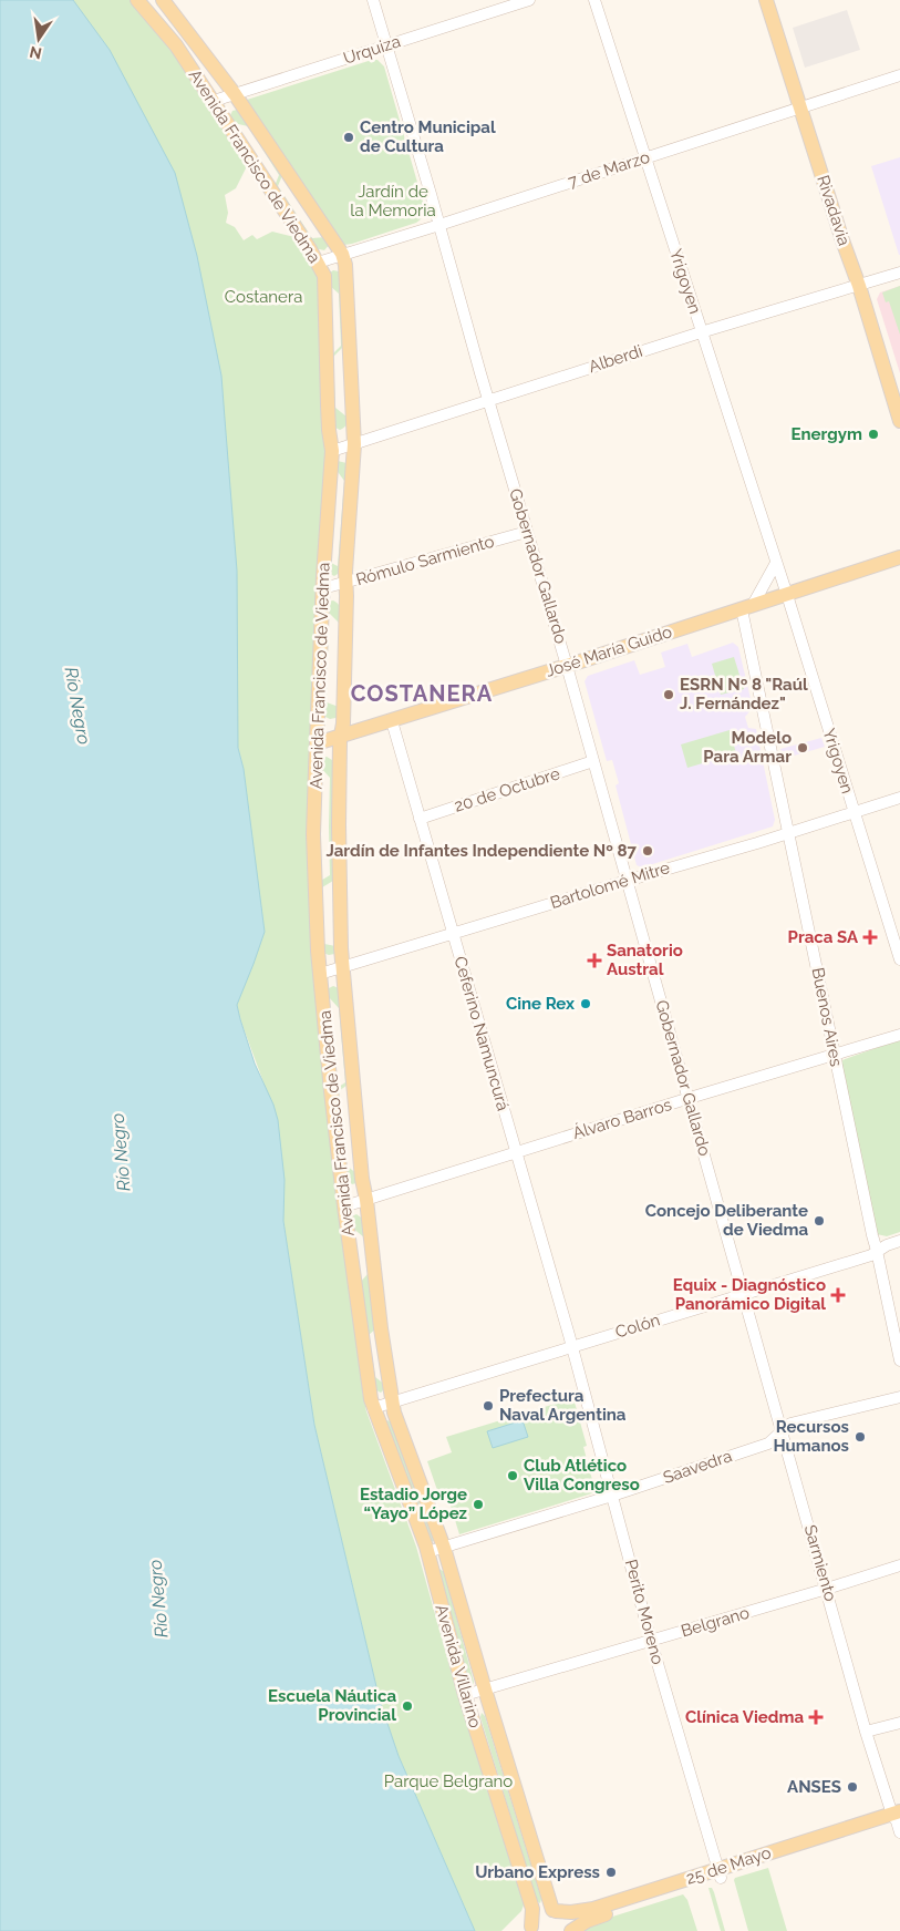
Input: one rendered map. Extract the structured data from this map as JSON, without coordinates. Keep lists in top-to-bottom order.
{
  "streets": {
    "main road": [
      "Avenida Francisco de Viedma",
      "Rivadavia",
      "José María Guido",
      "Avenida Villarino",
      "25 de Mayo"
    ],
    "street": [
      "Urquiza",
      "7 de Marzo",
      "Yrigoyen",
      "Alberdi",
      "Rómulo Sarmiento",
      "Gobernador Gallardo",
      "20 de Octubre",
      "Bartolomé Mitre",
      "Buenos Aires",
      "Ceferino Namuncurá",
      "Álvaro Barros",
      "Colón",
      "Saavedra",
      "Sarmiento",
      "Perito Moreno",
      "Belgrano"
    ]
  },
  "crossings": [
    ["Urquiza", "Avenida Francisco de Viedma"],
    ["Urquiza", "Gobernador Gallardo"],
    ["Avenida Francisco de Viedma", "7 de Marzo"],
    ["Avenida Francisco de Viedma", "Alberdi"],
    ["Avenida Francisco de Viedma", "Rómulo Sarmiento"],
    ["Avenida Francisco de Viedma", "José María Guido"],
    ["Avenida Francisco de Viedma", "Bartolomé Mitre"],
    ["Avenida Francisco de Viedma", "Álvaro Barros"],
    ["Avenida Francisco de Viedma", "Colón"],
    ["Avenida Francisco de Viedma", "Avenida Villarino"],
    ["7 de Marzo", "Rivadavia"],
    ["7 de Marzo", "Yrigoyen"],
    ["7 de Marzo", "Gobernador Gallardo"],
    ["Rivadavia", "Alberdi"],
    ["Yrigoyen", "Alberdi"],
    ["Yrigoyen", "José María Guido"],
    ["Yrigoyen", "Bartolomé Mitre"],
    ["Alberdi", "Gobernador Gallardo"],
    ["Rómulo Sarmiento", "Gobernador Gallardo"],
    ["Gobernador Gallardo", "José María Guido"],
    ["Gobernador Gallardo", "20 de Octubre"],
    ["Gobernador Gallardo", "Bartolomé Mitre"],
    ["Gobernador Gallardo", "Álvaro Barros"],
    ["Gobernador Gallardo", "Colón"],
    ["Gobernador Gallardo", "Sarmiento"],
    ["José María Guido", "Buenos Aires"],
    ["José María Guido", "Ceferino Namuncurá"],
    ["20 de Octubre", "Ceferino Namuncurá"],
    ["Bartolomé Mitre", "Buenos Aires"],
    ["Bartolomé Mitre", "Ceferino Namuncurá"],
    ["Buenos Aires", "Álvaro Barros"],
    ["Buenos Aires", "Colón"],
    ["Ceferino Namuncurá", "Álvaro Barros"],
    ["Ceferino Namuncurá", "Colón"],
    ["Ceferino Namuncurá", "Perito Moreno"],
    ["Colón", "Sarmiento"],
    ["Colón", "Perito Moreno"],
    ["Colón", "Avenida Villarino"],
    ["Saavedra", "Sarmiento"],
    ["Saavedra", "Perito Moreno"],
    ["Saavedra", "Avenida Villarino"],
    ["Sarmiento", "Belgrano"],
    ["Sarmiento", "25 de Mayo"],
    ["Perito Moreno", "Belgrano"],
    ["Perito Moreno", "25 de Mayo"],
    ["Belgrano", "Avenida Villarino"],
    ["Avenida Villarino", "25 de Mayo"]
  ],
  "districts": ["COSTANERA"],
  "water": ["Río Negro"],
  "parks": ["Jardín de la Memoria", "Costanera", "Parque Belgrano"],
  "places": {
    "other": [
      "Centro Municipal de Cultura",
      "Energym",
      "ESRN Nº 8 \"Raúl J. Fernández\"",
      "Modelo Para Armar",
      "Jardín de Infantes Independiente Nº 87",
      "Cine Rex",
      "Concejo Deliberante de Viedma",
      "Prefectura Naval Argentina",
      "Recursos Humanos",
      "Club Atlético Villa Congreso",
      "Estadio Jorge “Yayo” López",
      "Escuela Náutica Provincial",
      "ANSES",
      "Urbano Express"
    ],
    "health": [
      "Praca SA",
      "Sanatorio Austral",
      "Equix - Diagnóstico Panorámico Digital",
      "Clínica Viedma"
    ]
  },
  "north": "bottom"
}
